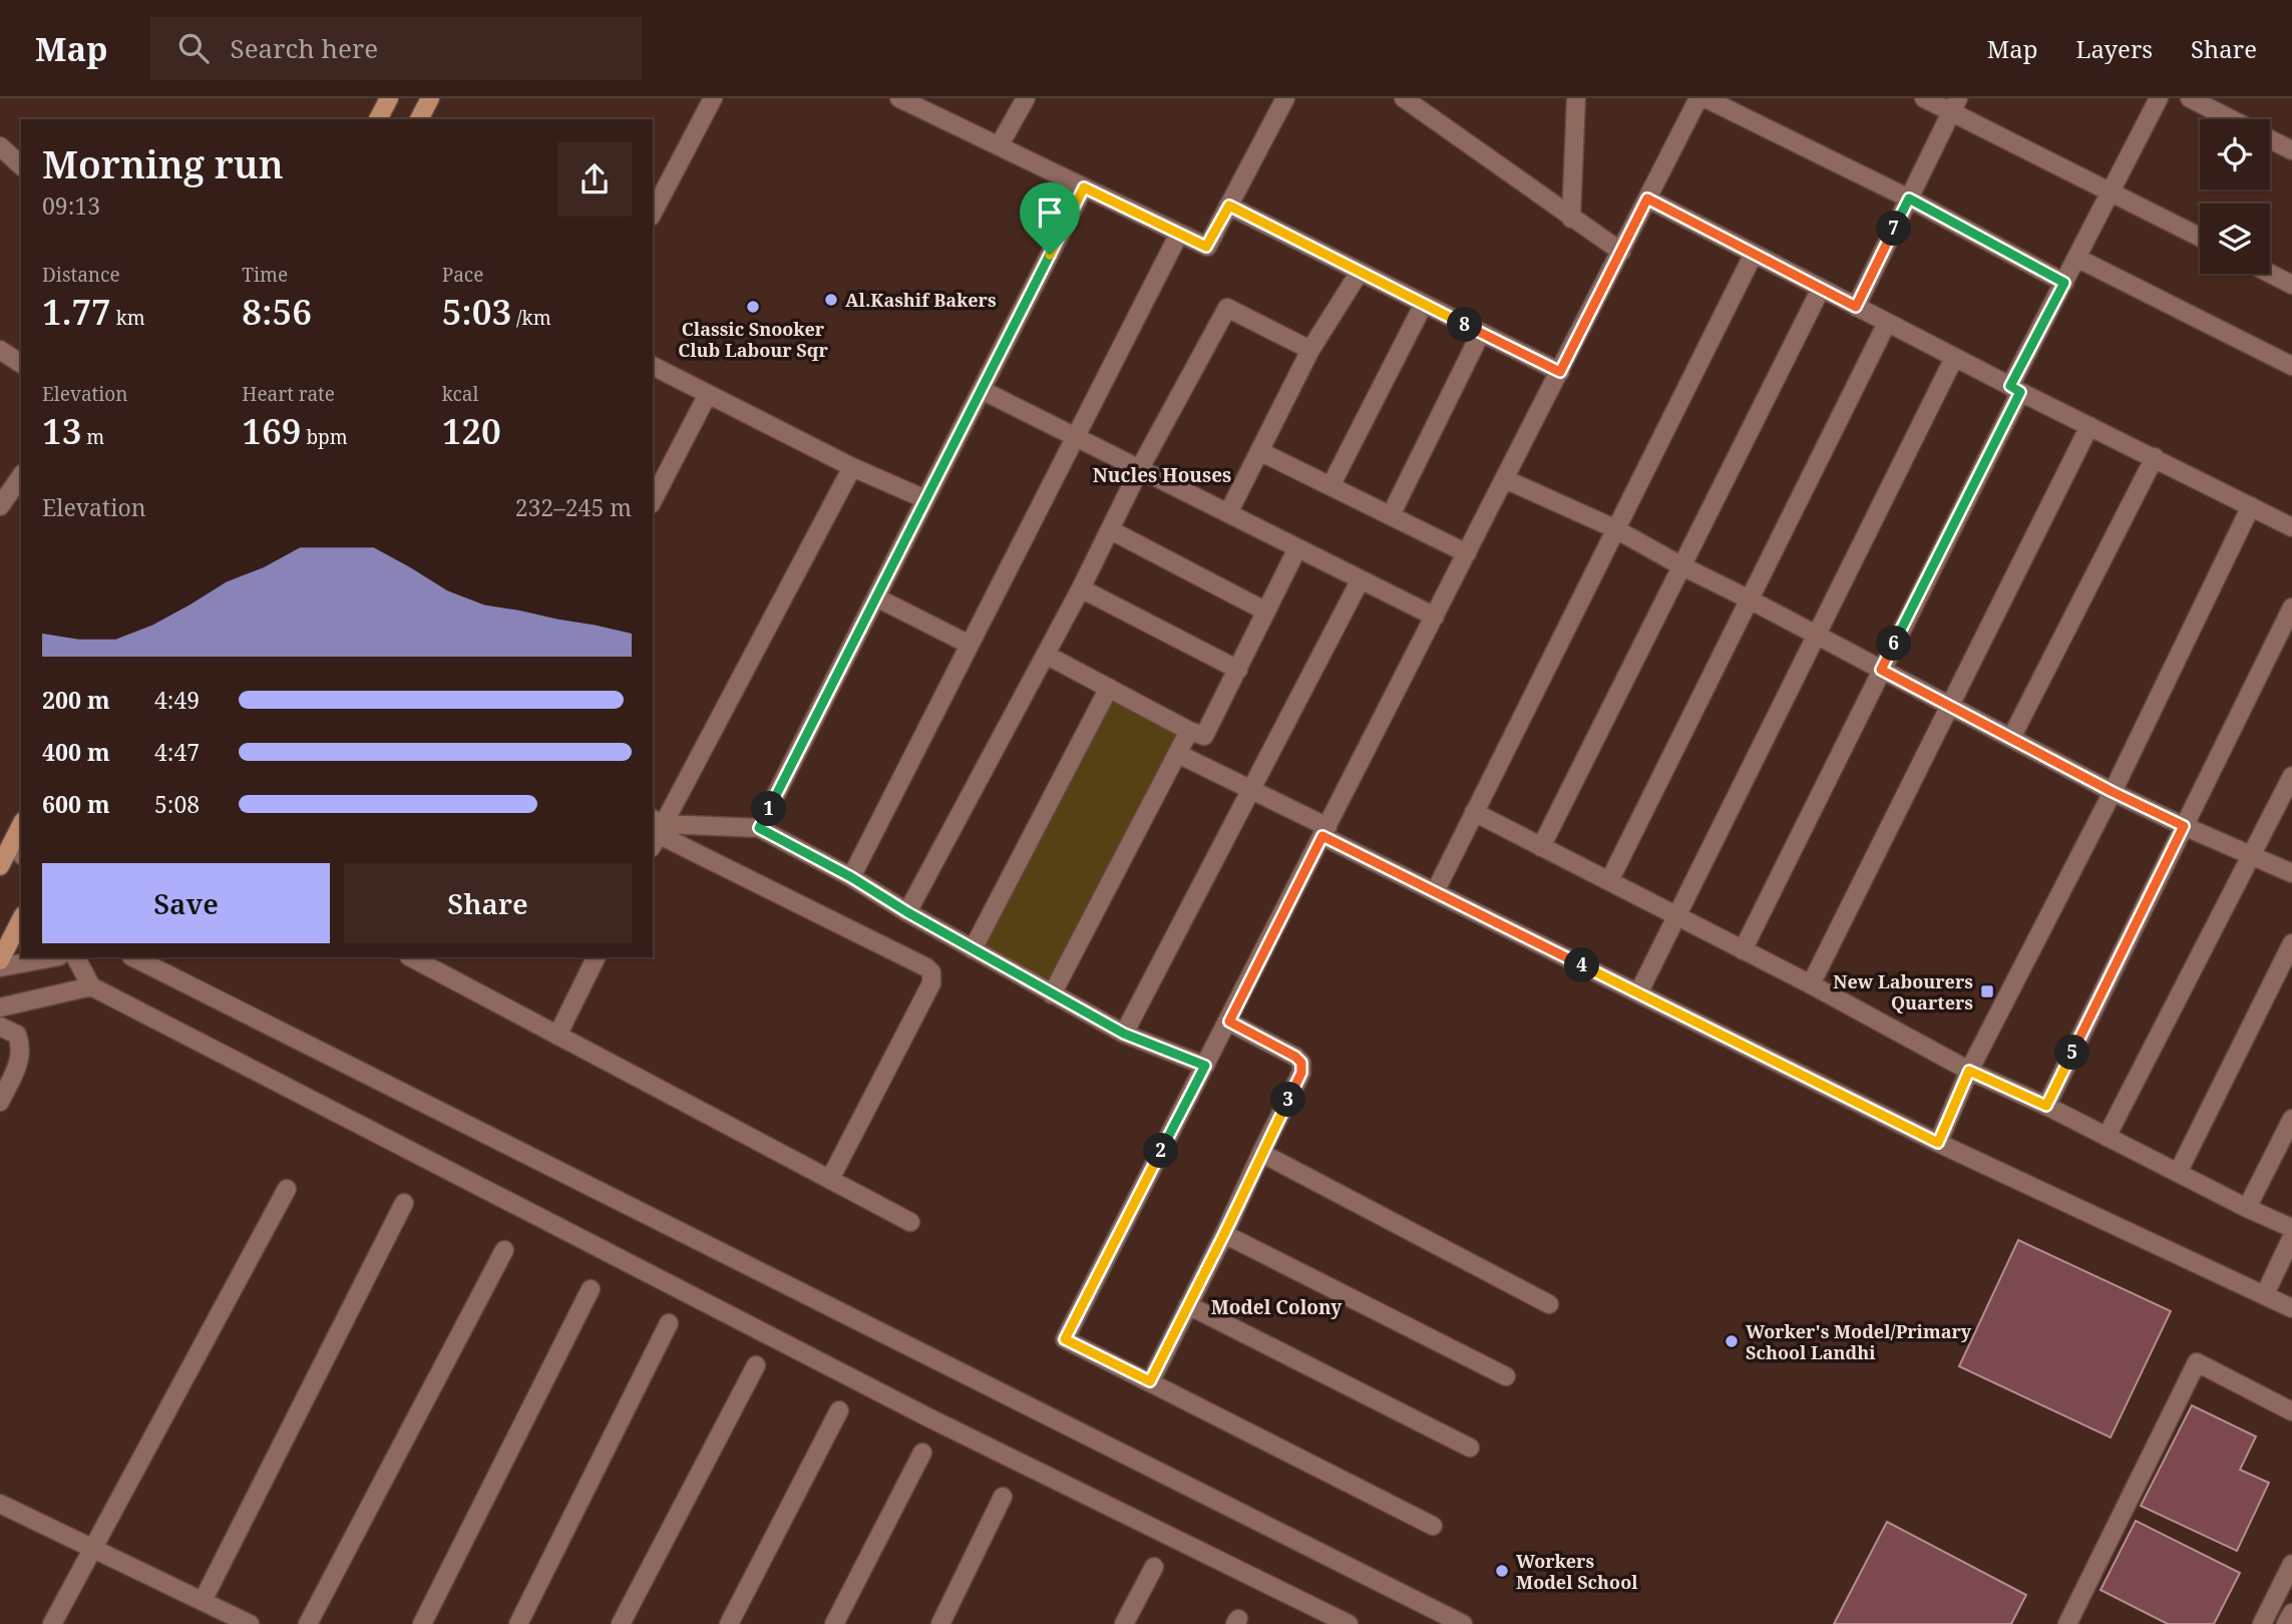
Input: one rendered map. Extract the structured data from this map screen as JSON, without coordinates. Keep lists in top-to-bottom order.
{
  "districts": ["Nucles Houses", "Model Colony"],
  "places": {
    "other": [
      "Al.Kashif Bakers",
      "Classic Snooker Club Labour Sqr",
      "Worker's Model/Primary School Landhi",
      "Workers Model School"
    ],
    "transit": ["New Labourers Quarters"]
  },
  "page": {
    "header": "Map",
    "search": "Search here",
    "nav": ["Map", "Layers", "Share"],
    "heading": ["Morning run", "09:13"],
    "pins": [
      "7",
      "8",
      "6",
      "1",
      "4",
      "5",
      "3",
      "2"
    ],
    "stats": [
      ["Distance", "1.77 km"],
      ["Time", "8:56"],
      ["Pace", "5:03 /km"],
      ["Elevation", "13 m"],
      ["Heart rate", "169 bpm"],
      ["kcal", "120"]
    ],
    "chart": ["Elevation", "232–245 m"],
    "list": [
      {
        "name": "200 m",
        "note": "4:49"
      },
      {
        "name": "400 m",
        "note": "4:47"
      },
      {
        "name": "600 m",
        "note": "5:08"
      }
    ],
    "buttons": ["Save", "Share"]
  }
}
